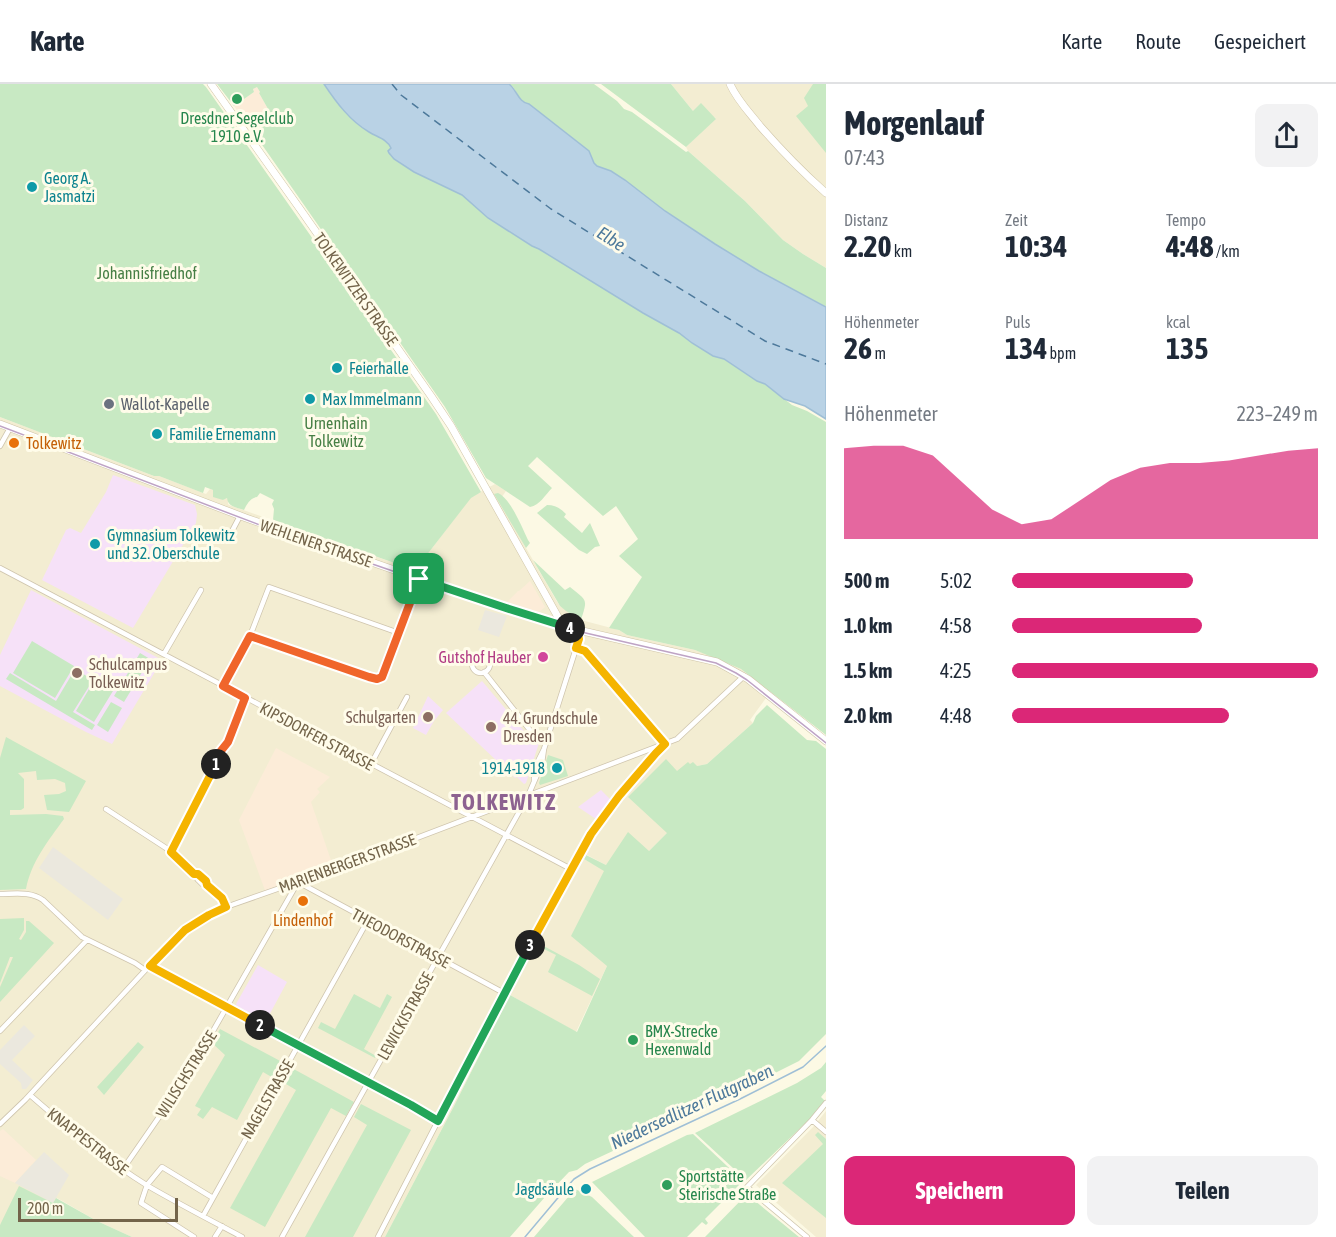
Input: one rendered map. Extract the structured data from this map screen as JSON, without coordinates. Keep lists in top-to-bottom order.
{
  "streets": {
    "main road": ["TOLKEWITZER STRASSE", "WEHLENER STRASSE"],
    "street": [
      "KIPSDORFER STRASSE",
      "MARIENBERGER STRASSE",
      "THEODORSTRASSE",
      "LEWICKISTRASSE",
      "WILISCHSTRASSE",
      "NAGELSTRASSE",
      "KNAPPESTRASSE"
    ]
  },
  "crossings": [
    ["TOLKEWITZER STRASSE", "WEHLENER STRASSE"],
    ["WEHLENER STRASSE", "MARIENBERGER STRASSE"],
    ["KIPSDORFER STRASSE", "MARIENBERGER STRASSE"],
    ["KIPSDORFER STRASSE", "LEWICKISTRASSE"],
    ["MARIENBERGER STRASSE", "THEODORSTRASSE"],
    ["MARIENBERGER STRASSE", "LEWICKISTRASSE"],
    ["MARIENBERGER STRASSE", "WILISCHSTRASSE"],
    ["MARIENBERGER STRASSE", "KNAPPESTRASSE"],
    ["THEODORSTRASSE", "LEWICKISTRASSE"],
    ["THEODORSTRASSE", "WILISCHSTRASSE"],
    ["THEODORSTRASSE", "NAGELSTRASSE"],
    ["WILISCHSTRASSE", "KNAPPESTRASSE"],
    ["NAGELSTRASSE", "KNAPPESTRASSE"]
  ],
  "districts": ["TOLKEWITZ"],
  "water": ["Elbe", "Niedersedlitzer Flutgraben"],
  "parks": ["Johannisfriedhof", "Urnenhain Tolkewitz"],
  "places": [
    "Dresdner Segelclub 1910 e.V.",
    "Georg A. Jasmatzi",
    "Feierhalle",
    "Max Immelmann",
    "Wallot-Kapelle",
    "Familie Ernemann",
    "Tolkewitz",
    "Gymnasium Tolkewitz und 32. Oberschule",
    "Gutshof Hauber",
    "Schulcampus Tolkewitz",
    "Schulgarten",
    "44. Grundschule Dresden",
    "1914-1918",
    "Lindenhof",
    "BMX-Strecke Hexenwald",
    "Sportstätte Steirische Straße",
    "Jagdsäule"
  ],
  "scale_bar": "200 m",
  "page": {
    "header": "Karte",
    "nav": ["Karte", "Route", "Gespeichert"],
    "heading": ["Morgenlauf", "07:43"],
    "stats": [
      ["Distanz", "2.20 km"],
      ["Zeit", "10:34"],
      ["Tempo", "4:48 /km"],
      ["Höhenmeter", "26 m"],
      ["Puls", "134 bpm"],
      ["kcal", "135"]
    ],
    "chart": ["Höhenmeter", "223–249 m"],
    "list": [
      {
        "name": "500 m",
        "note": "5:02"
      },
      {
        "name": "1.0 km",
        "note": "4:58"
      },
      {
        "name": "1.5 km",
        "note": "4:25"
      },
      {
        "name": "2.0 km",
        "note": "4:48"
      }
    ],
    "pins": [
      "4",
      "1",
      "3",
      "2"
    ],
    "buttons": ["Speichern", "Teilen"],
    "scale": "200 m"
  }
}
